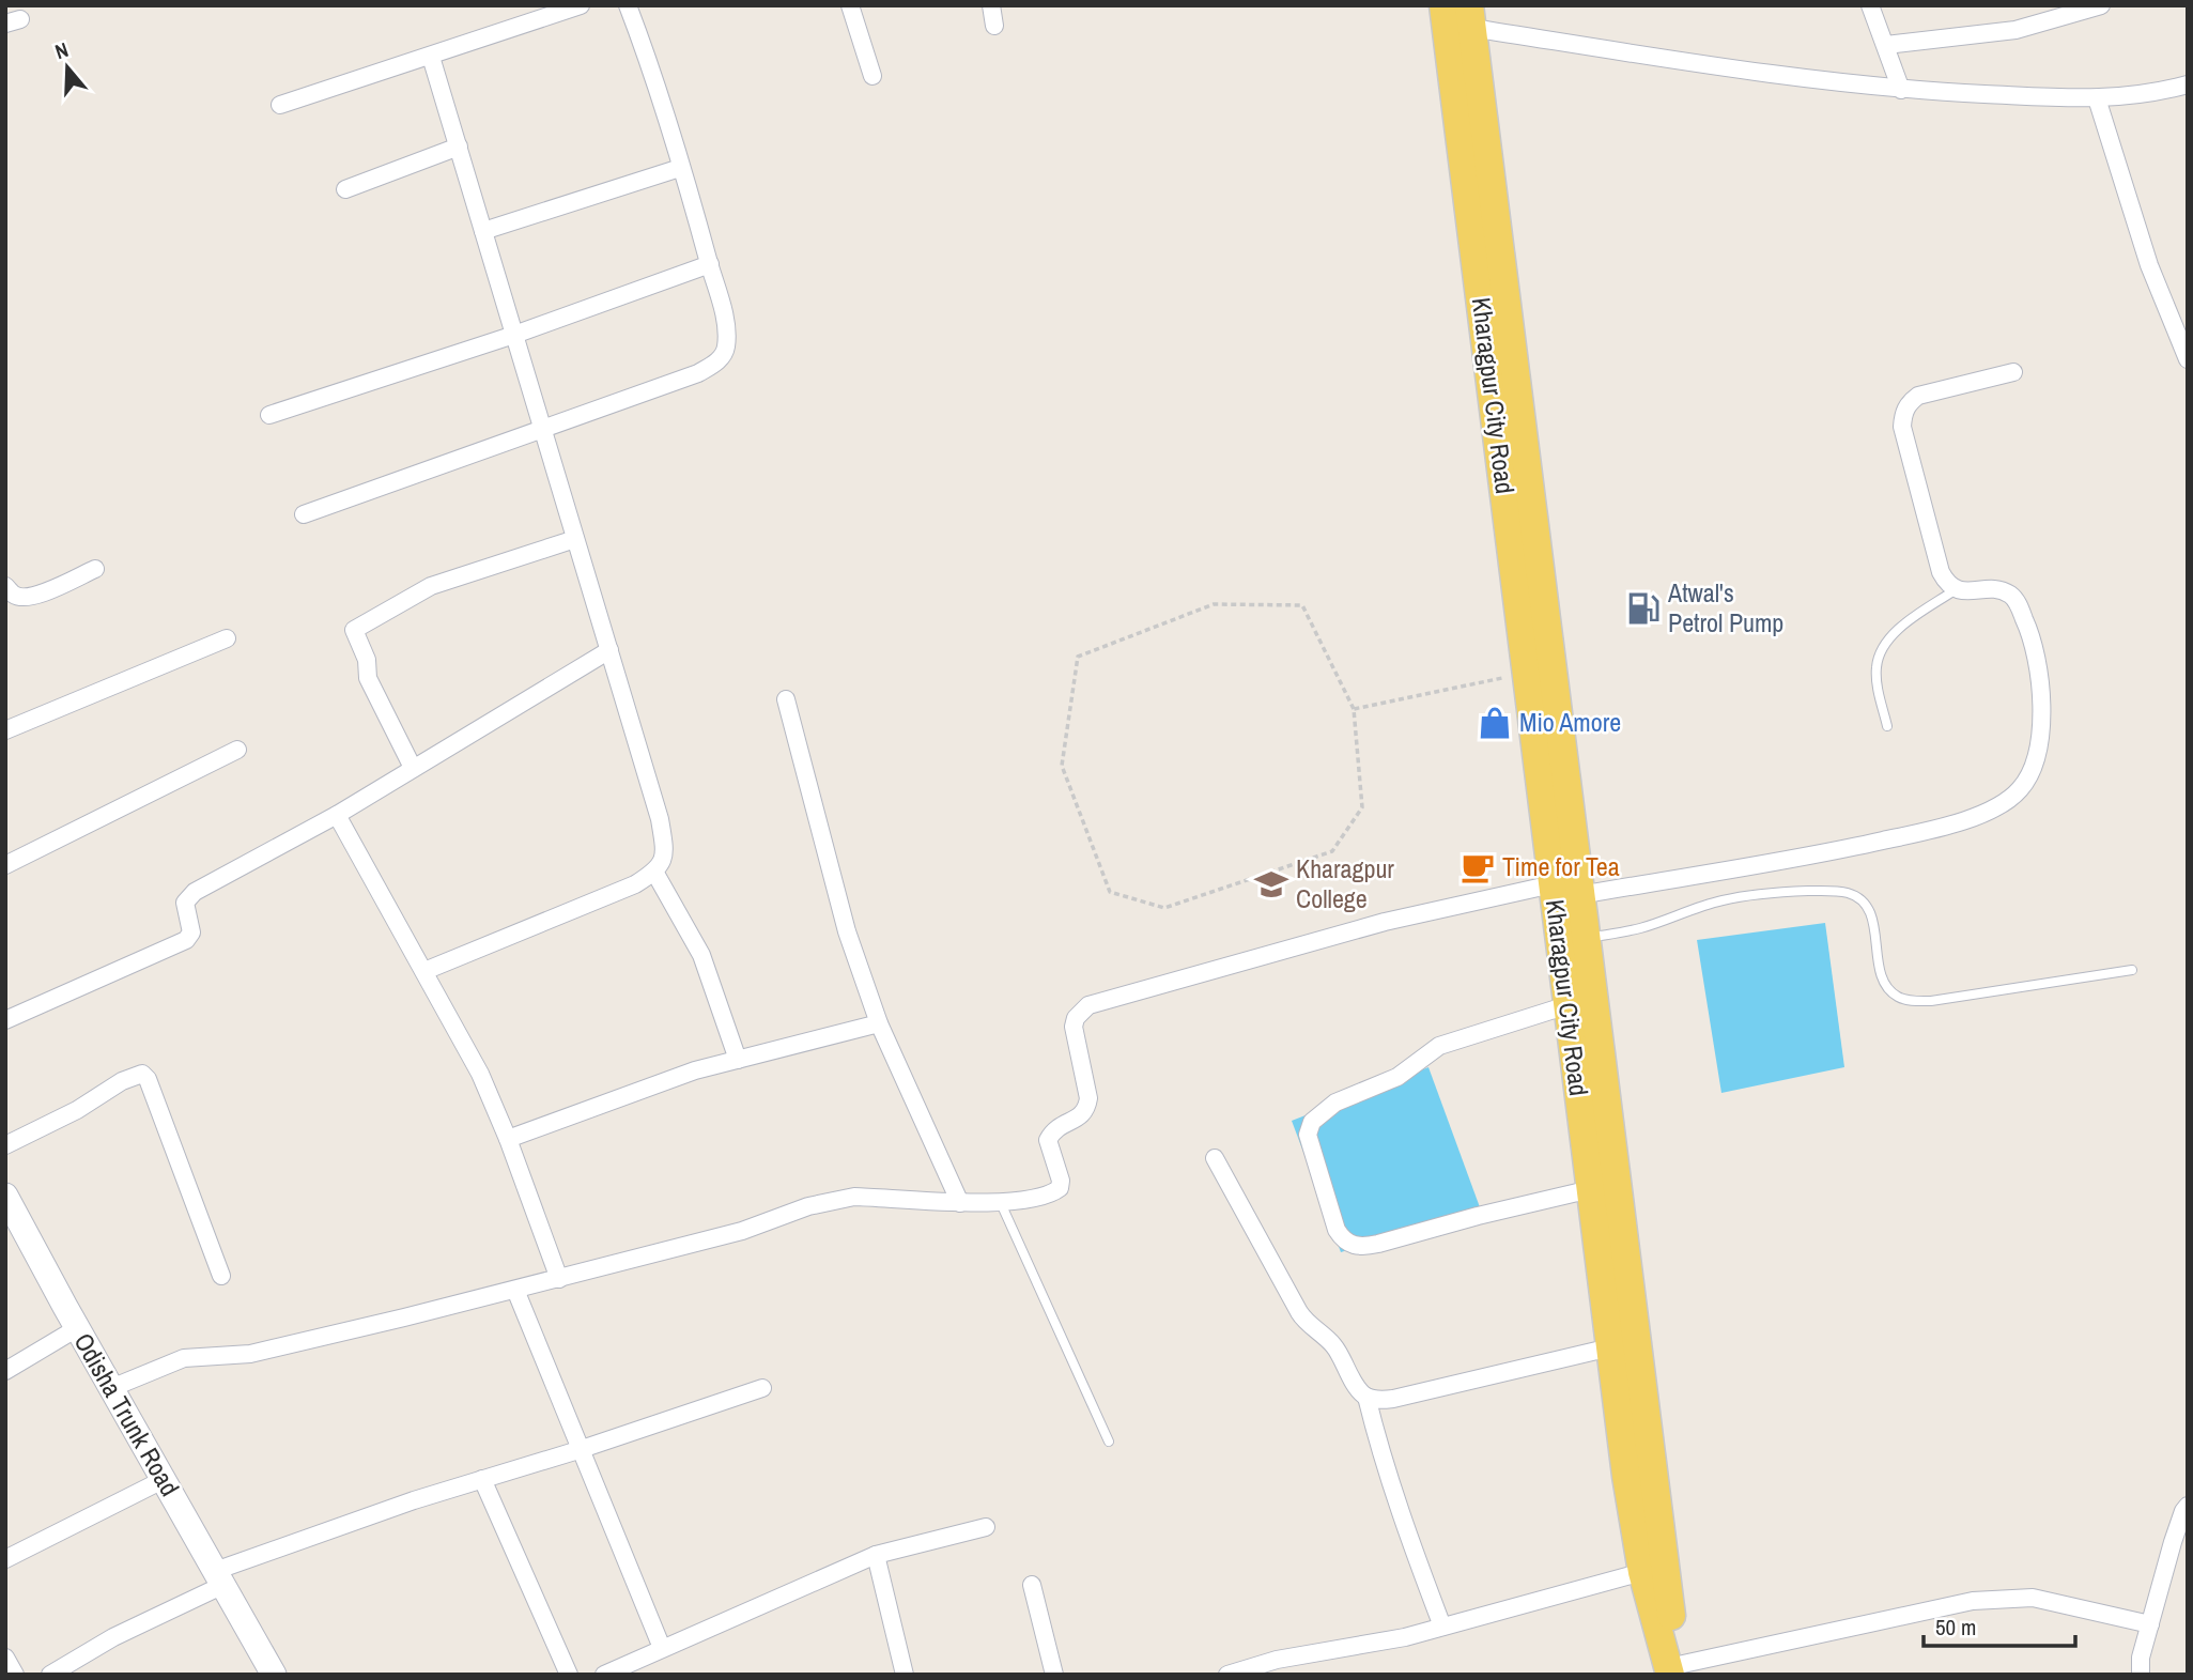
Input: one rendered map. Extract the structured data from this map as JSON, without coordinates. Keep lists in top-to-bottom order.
{
  "streets": {
    "main road": ["Kharagpur City Road", "Odisha Trunk Road"]
  },
  "places": {
    "fuel station": ["Atwal's Petrol Pump"],
    "shop": ["Mio Amore"],
    "cafe": ["Time for Tea"],
    "school or university": ["Kharagpur College"]
  },
  "scale_bar": "50 m",
  "north": "top"
}
